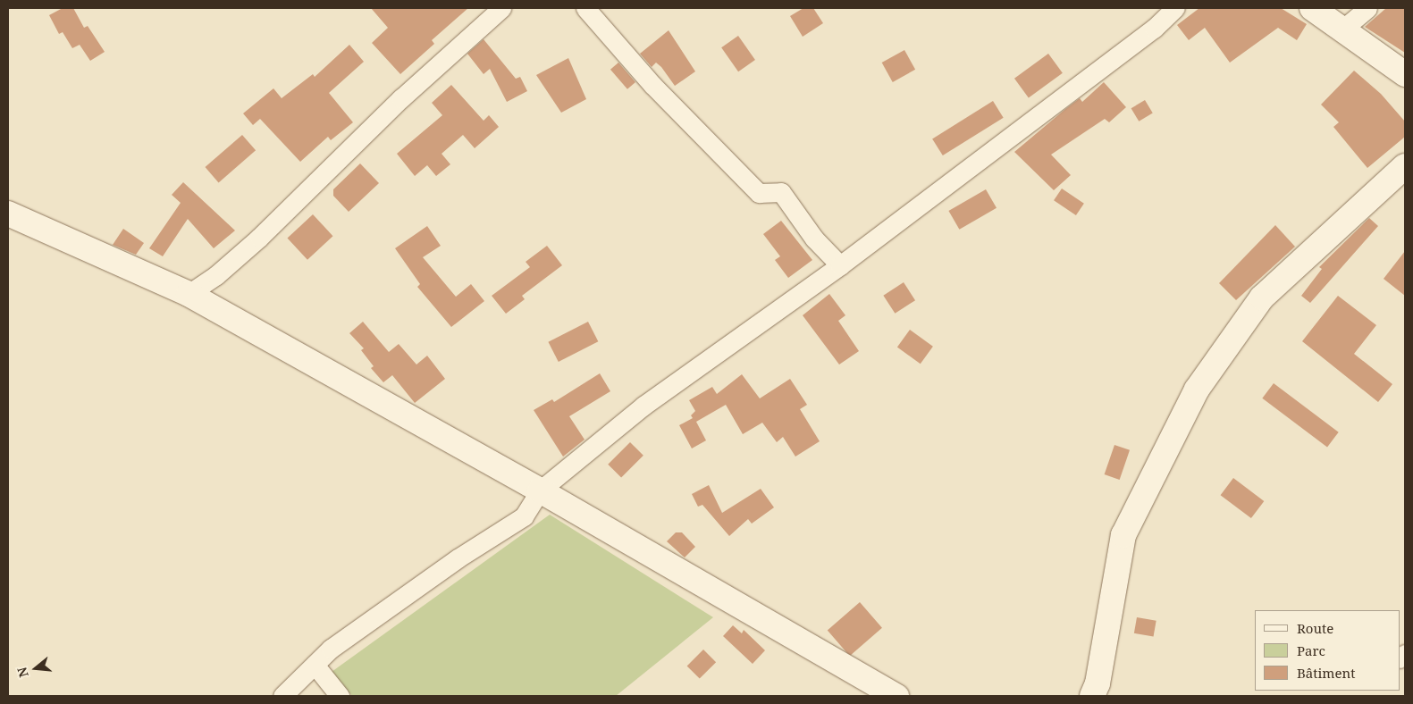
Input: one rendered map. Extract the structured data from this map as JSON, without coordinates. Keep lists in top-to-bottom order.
{
  "legend": ["Route", "Parc", "Bâtiment"],
  "north": "left"
}
